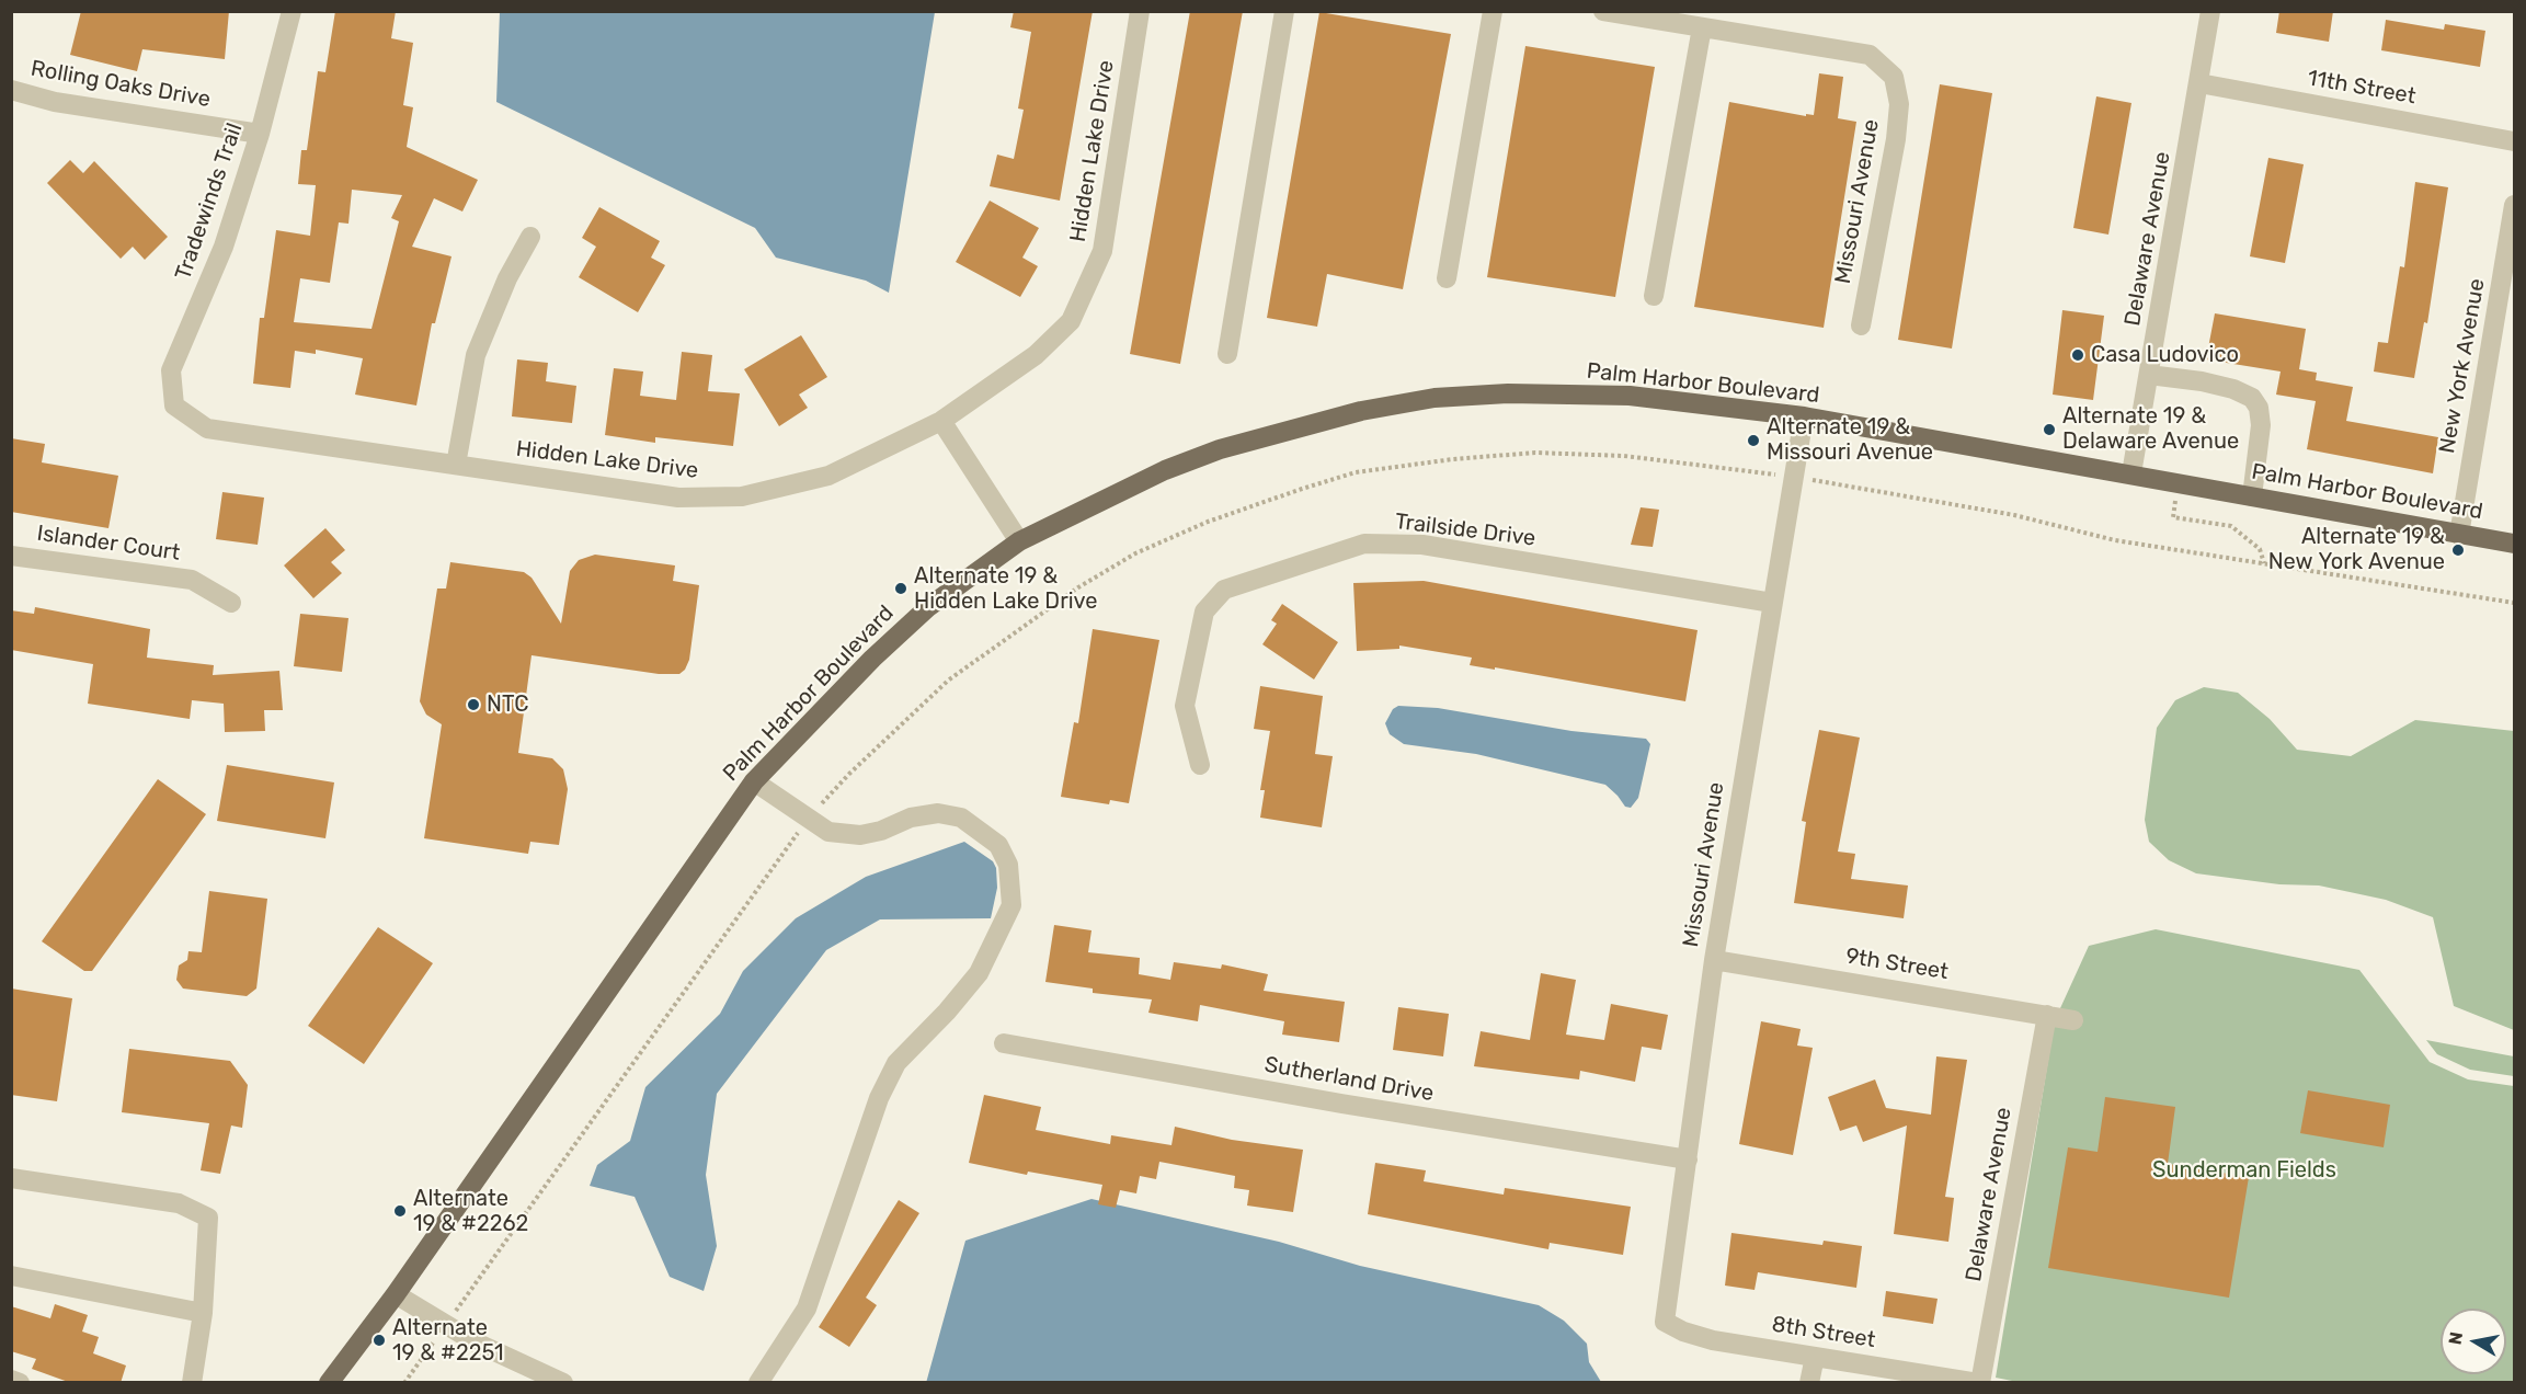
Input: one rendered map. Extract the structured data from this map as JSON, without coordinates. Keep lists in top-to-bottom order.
{
  "streets": {
    "main road": ["Palm Harbor Boulevard"],
    "street": [
      "Rolling Oaks Drive",
      "11th Street",
      "Hidden Lake Drive",
      "Tradewinds Trail",
      "Missouri Avenue",
      "Delaware Avenue",
      "New York Avenue",
      "Trailside Drive",
      "Islander Court",
      "9th Street",
      "Sutherland Drive",
      "8th Street"
    ]
  },
  "crossings": [
    ["Rolling Oaks Drive", "Tradewinds Trail"],
    ["11th Street", "Delaware Avenue"],
    ["Hidden Lake Drive", "Tradewinds Trail"],
    ["Missouri Avenue", "Palm Harbor Boulevard"],
    ["Missouri Avenue", "Trailside Drive"],
    ["Missouri Avenue", "9th Street"],
    ["Missouri Avenue", "Sutherland Drive"],
    ["Missouri Avenue", "8th Street"],
    ["Delaware Avenue", "Palm Harbor Boulevard"],
    ["Delaware Avenue", "9th Street"],
    ["Delaware Avenue", "8th Street"],
    ["New York Avenue", "Palm Harbor Boulevard"]
  ],
  "parks": ["Sunderman Fields"],
  "places": [
    "Casa Ludovico",
    "Alternate 19 & Delaware Avenue",
    "Alternate 19 & Missouri Avenue",
    "Alternate 19 & New York Avenue",
    "Alternate 19 & Hidden Lake Drive",
    "NTC",
    "Alternate 19 & #2262",
    "Alternate 19 & #2251"
  ],
  "north": "left"
}
